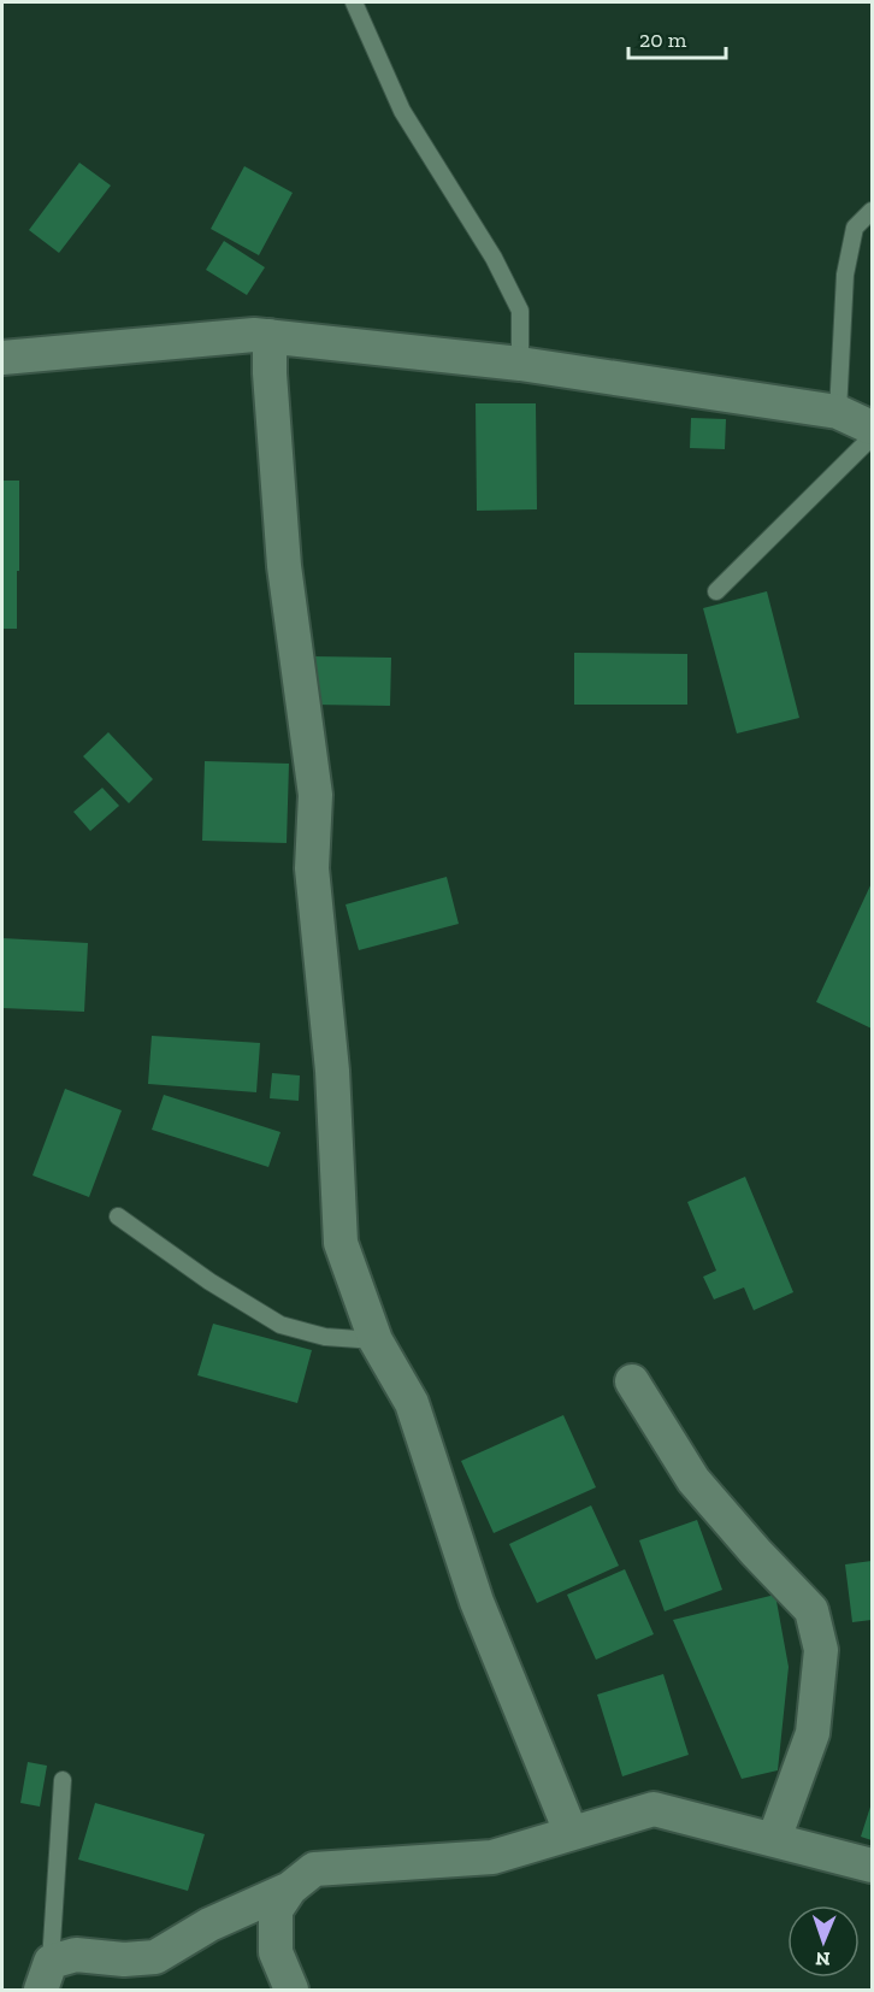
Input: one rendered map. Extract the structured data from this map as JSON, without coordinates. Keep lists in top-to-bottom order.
{
  "scale_bar": "20 m",
  "north": "bottom"
}
